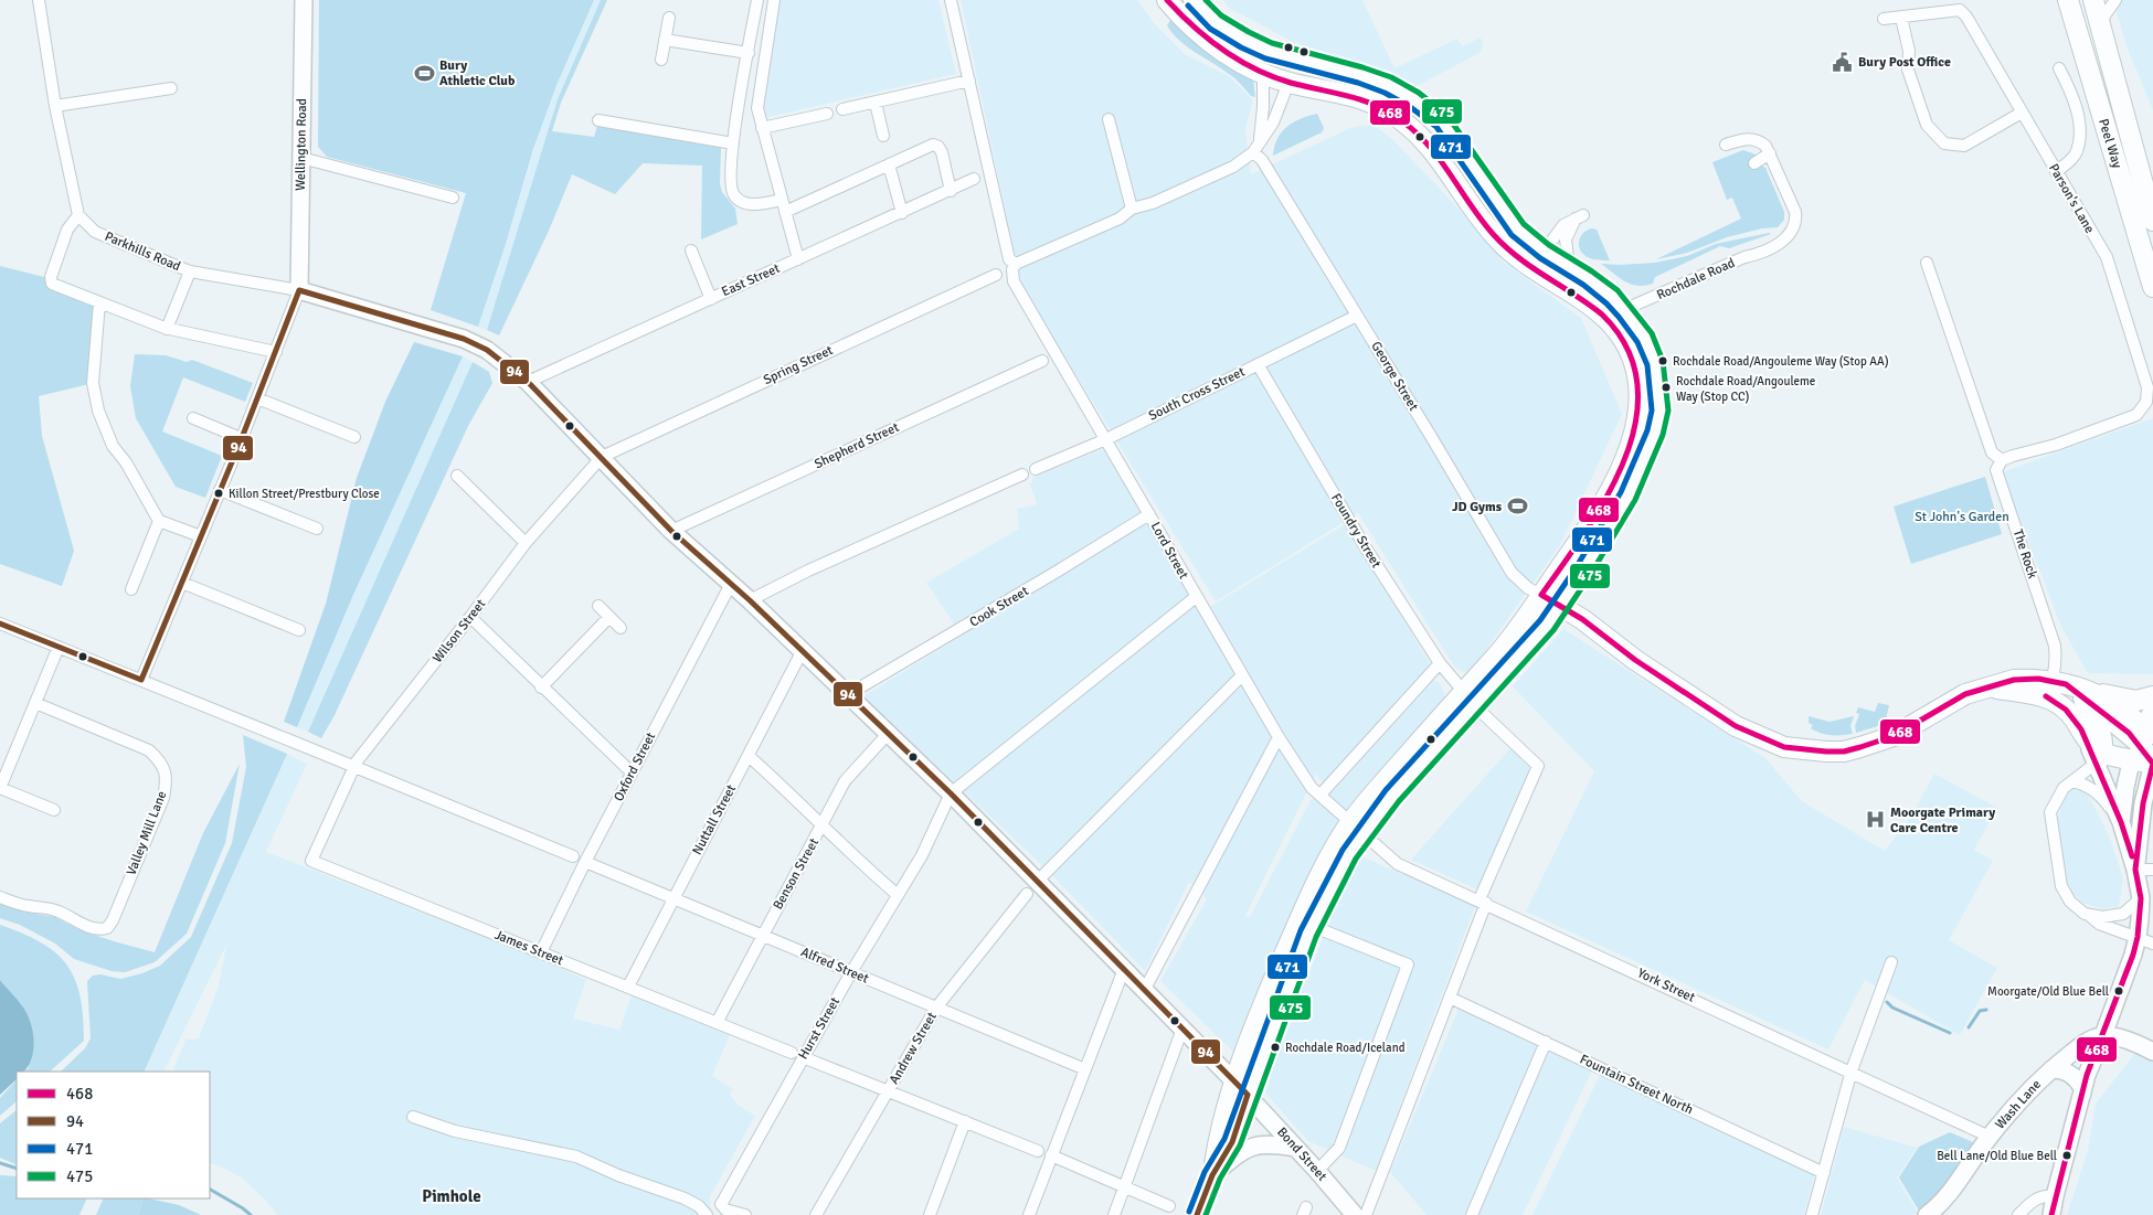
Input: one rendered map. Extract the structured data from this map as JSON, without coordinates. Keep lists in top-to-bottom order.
{
  "streets": {
    "highway": ["Peel Way"],
    "main road": [
      "Wellington Road",
      "Parkhills Road",
      "Wash Lane",
      "Bond Street"
    ],
    "street": [
      "Parson's Lane",
      "Rochdale Road",
      "East Street",
      "Spring Street",
      "George Street",
      "South Cross Street",
      "Shepherd Street",
      "Foundry Street",
      "Lord Street",
      "The Rock",
      "Cook Street",
      "Wilson Street",
      "Oxford Street",
      "Nuttall Street",
      "Valley Mill Lane",
      "Benson Street",
      "James Street",
      "Alfred Street",
      "York Street",
      "Hurst Street",
      "Andrew Street",
      "Fountain Street North"
    ]
  },
  "crossings": [
    ["Wellington Road", "Parkhills Road"],
    ["Parson's Lane", "The Rock"],
    ["Parkhills Road", "East Street"],
    ["Parkhills Road", "Spring Street"],
    ["Parkhills Road", "Shepherd Street"],
    ["Parkhills Road", "Cook Street"],
    ["Parkhills Road", "Wilson Street"],
    ["Parkhills Road", "Oxford Street"],
    ["Parkhills Road", "Nuttall Street"],
    ["Parkhills Road", "Bond Street"],
    ["Spring Street", "Wilson Street"],
    ["George Street", "South Cross Street"],
    ["South Cross Street", "Foundry Street"],
    ["South Cross Street", "Lord Street"],
    ["Foundry Street", "York Street"],
    ["Lord Street", "Cook Street"],
    ["Lord Street", "York Street"],
    ["Lord Street", "Andrew Street"],
    ["Cook Street", "Bond Street"],
    ["Wilson Street", "James Street"],
    ["Oxford Street", "James Street"],
    ["Oxford Street", "Alfred Street"],
    ["Nuttall Street", "James Street"],
    ["Nuttall Street", "Alfred Street"],
    ["Benson Street", "James Street"],
    ["Benson Street", "Alfred Street"],
    ["Benson Street", "Bond Street"],
    ["Alfred Street", "Hurst Street"],
    ["Alfred Street", "Andrew Street"],
    ["York Street", "Wash Lane"],
    ["Hurst Street", "Bond Street"],
    ["Andrew Street", "Bond Street"]
  ],
  "districts": ["Pimhole"],
  "parks": ["St John's Garden"],
  "places": {
    "public building": ["Bury Post Office"],
    "sports": ["Bury Athletic Club", "JD Gyms"],
    "other": [
      "Rochdale Road/Angouleme Way (Stop AA)",
      "Rochdale Road/Angouleme Way (Stop CC)",
      "Killon Street/Prestbury Close",
      "Moorgate/Old Blue Bell",
      "Rochdale Road/Iceland",
      "Bell Lane/Old Blue Bell"
    ],
    "hospital": ["Moorgate Primary Care Centre"]
  },
  "lines": [
    "transit line 468",
    "transit line 475",
    "transit line 471",
    "transit line 94"
  ],
  "legend": [
    "468",
    "94",
    "471",
    "475"
  ]
}
